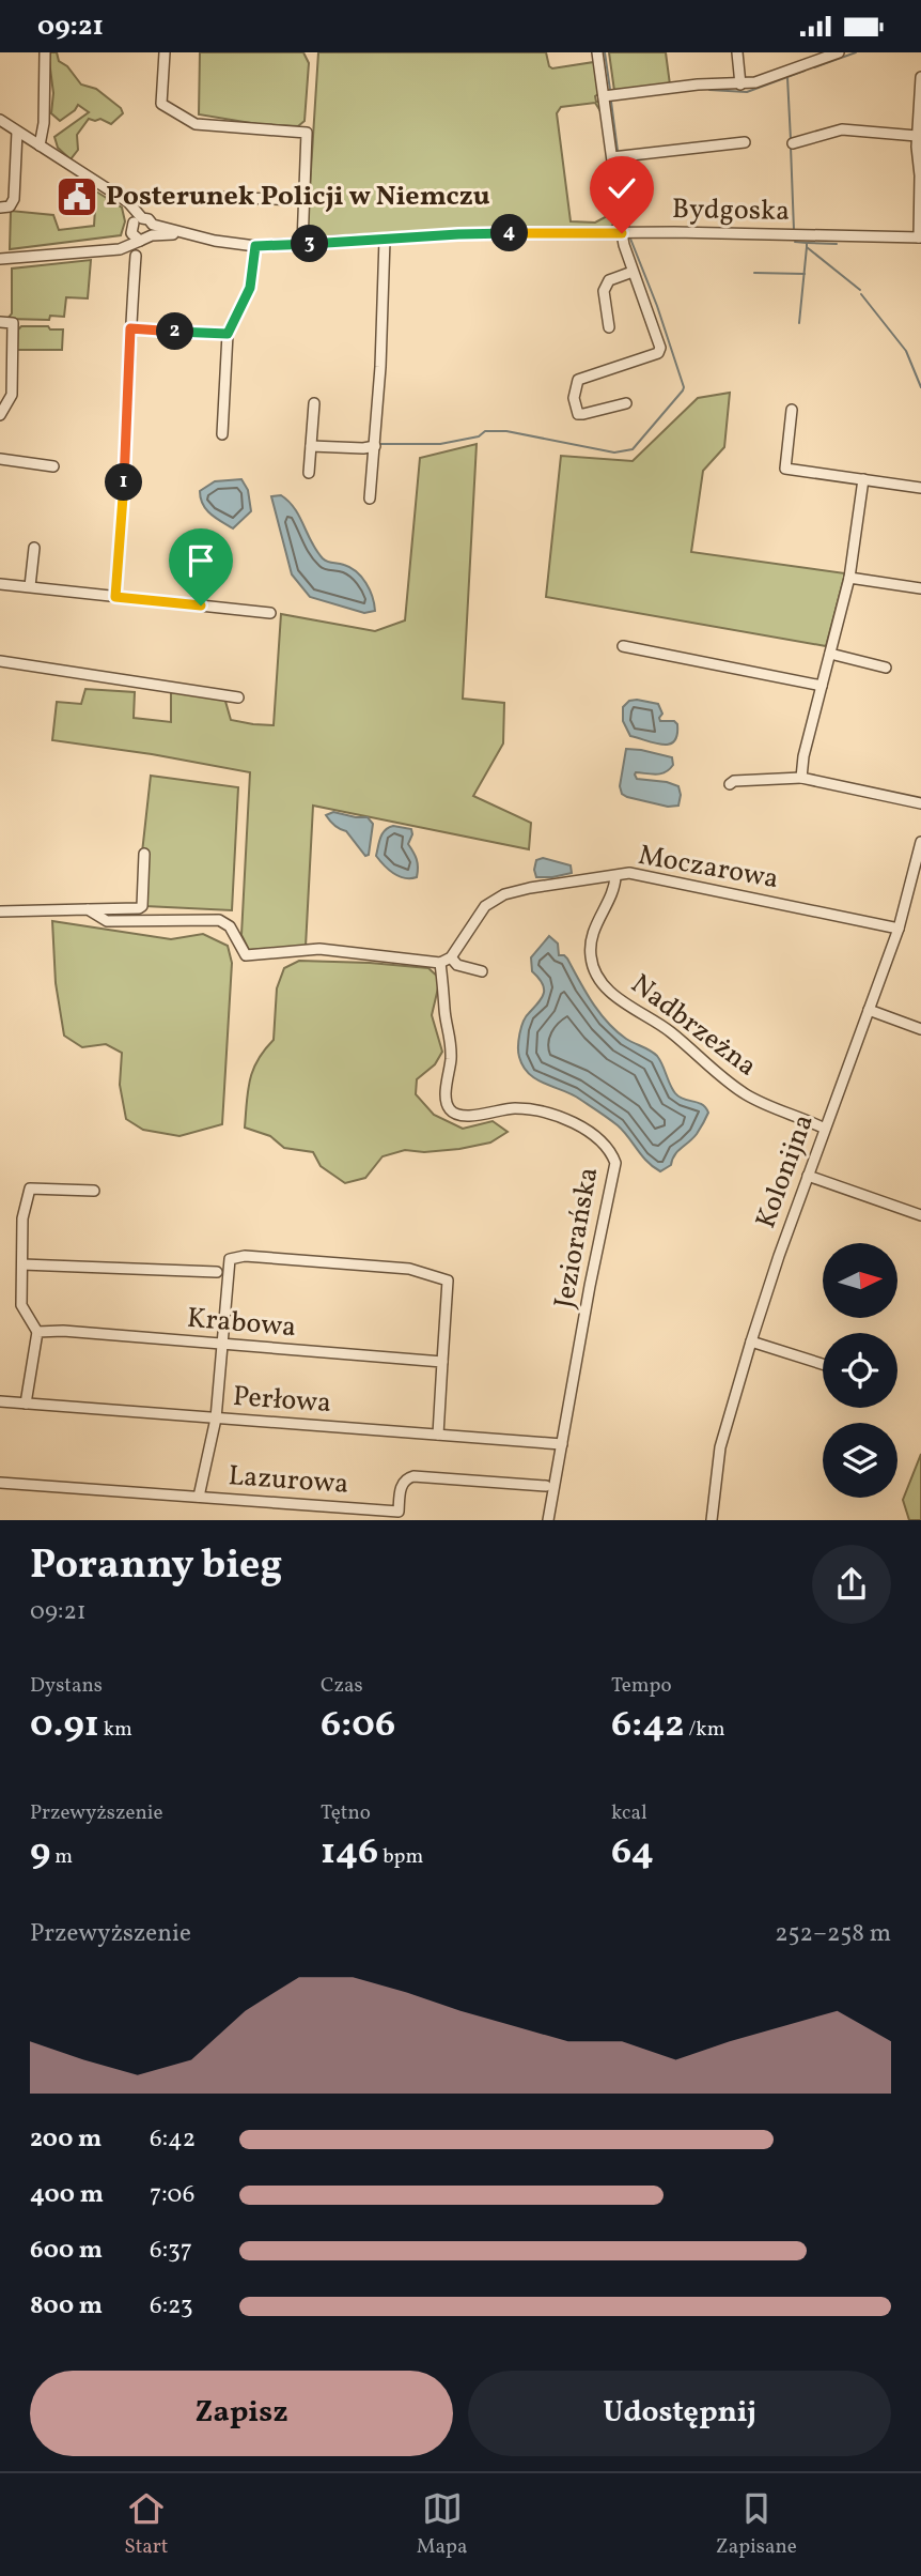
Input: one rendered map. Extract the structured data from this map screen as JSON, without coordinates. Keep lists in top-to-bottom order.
{
  "streets": {
    "street": [
      "Bydgoska",
      "Moczarowa",
      "Nadbrzeżna",
      "Kolonijna",
      "Jeziorańska",
      "Krabowa",
      "Perłowa",
      "Lazurowa"
    ]
  },
  "crossings": [
    ["Moczarowa", "Nadbrzeżna"],
    ["Moczarowa", "Kolonijna"],
    ["Moczarowa", "Jeziorańska"],
    ["Nadbrzeżna", "Kolonijna"],
    ["Jeziorańska", "Perłowa"]
  ],
  "places": {
    "public building": ["Posterunek Policji w Niemczu"]
  },
  "north": "right",
  "page": {
    "status": "09:21",
    "pins": [
      "4",
      "3",
      "2",
      "1"
    ],
    "heading": ["Poranny bieg", "09:21"],
    "stats": [
      ["Dystans", "0.91 km"],
      ["Czas", "6:06"],
      ["Tempo", "6:42 /km"],
      ["Przewyższenie", "9 m"],
      ["Tętno", "146 bpm"],
      ["kcal", "64"]
    ],
    "chart": ["Przewyższenie", "252–258 m"],
    "list": [
      {
        "name": "200 m",
        "note": "6:42"
      },
      {
        "name": "400 m",
        "note": "7:06"
      },
      {
        "name": "600 m",
        "note": "6:37"
      },
      {
        "name": "800 m",
        "note": "6:23"
      }
    ],
    "buttons": ["Zapisz", "Udostępnij"],
    "tabs": ["Start", "Mapa", "Zapisane"]
  }
}
